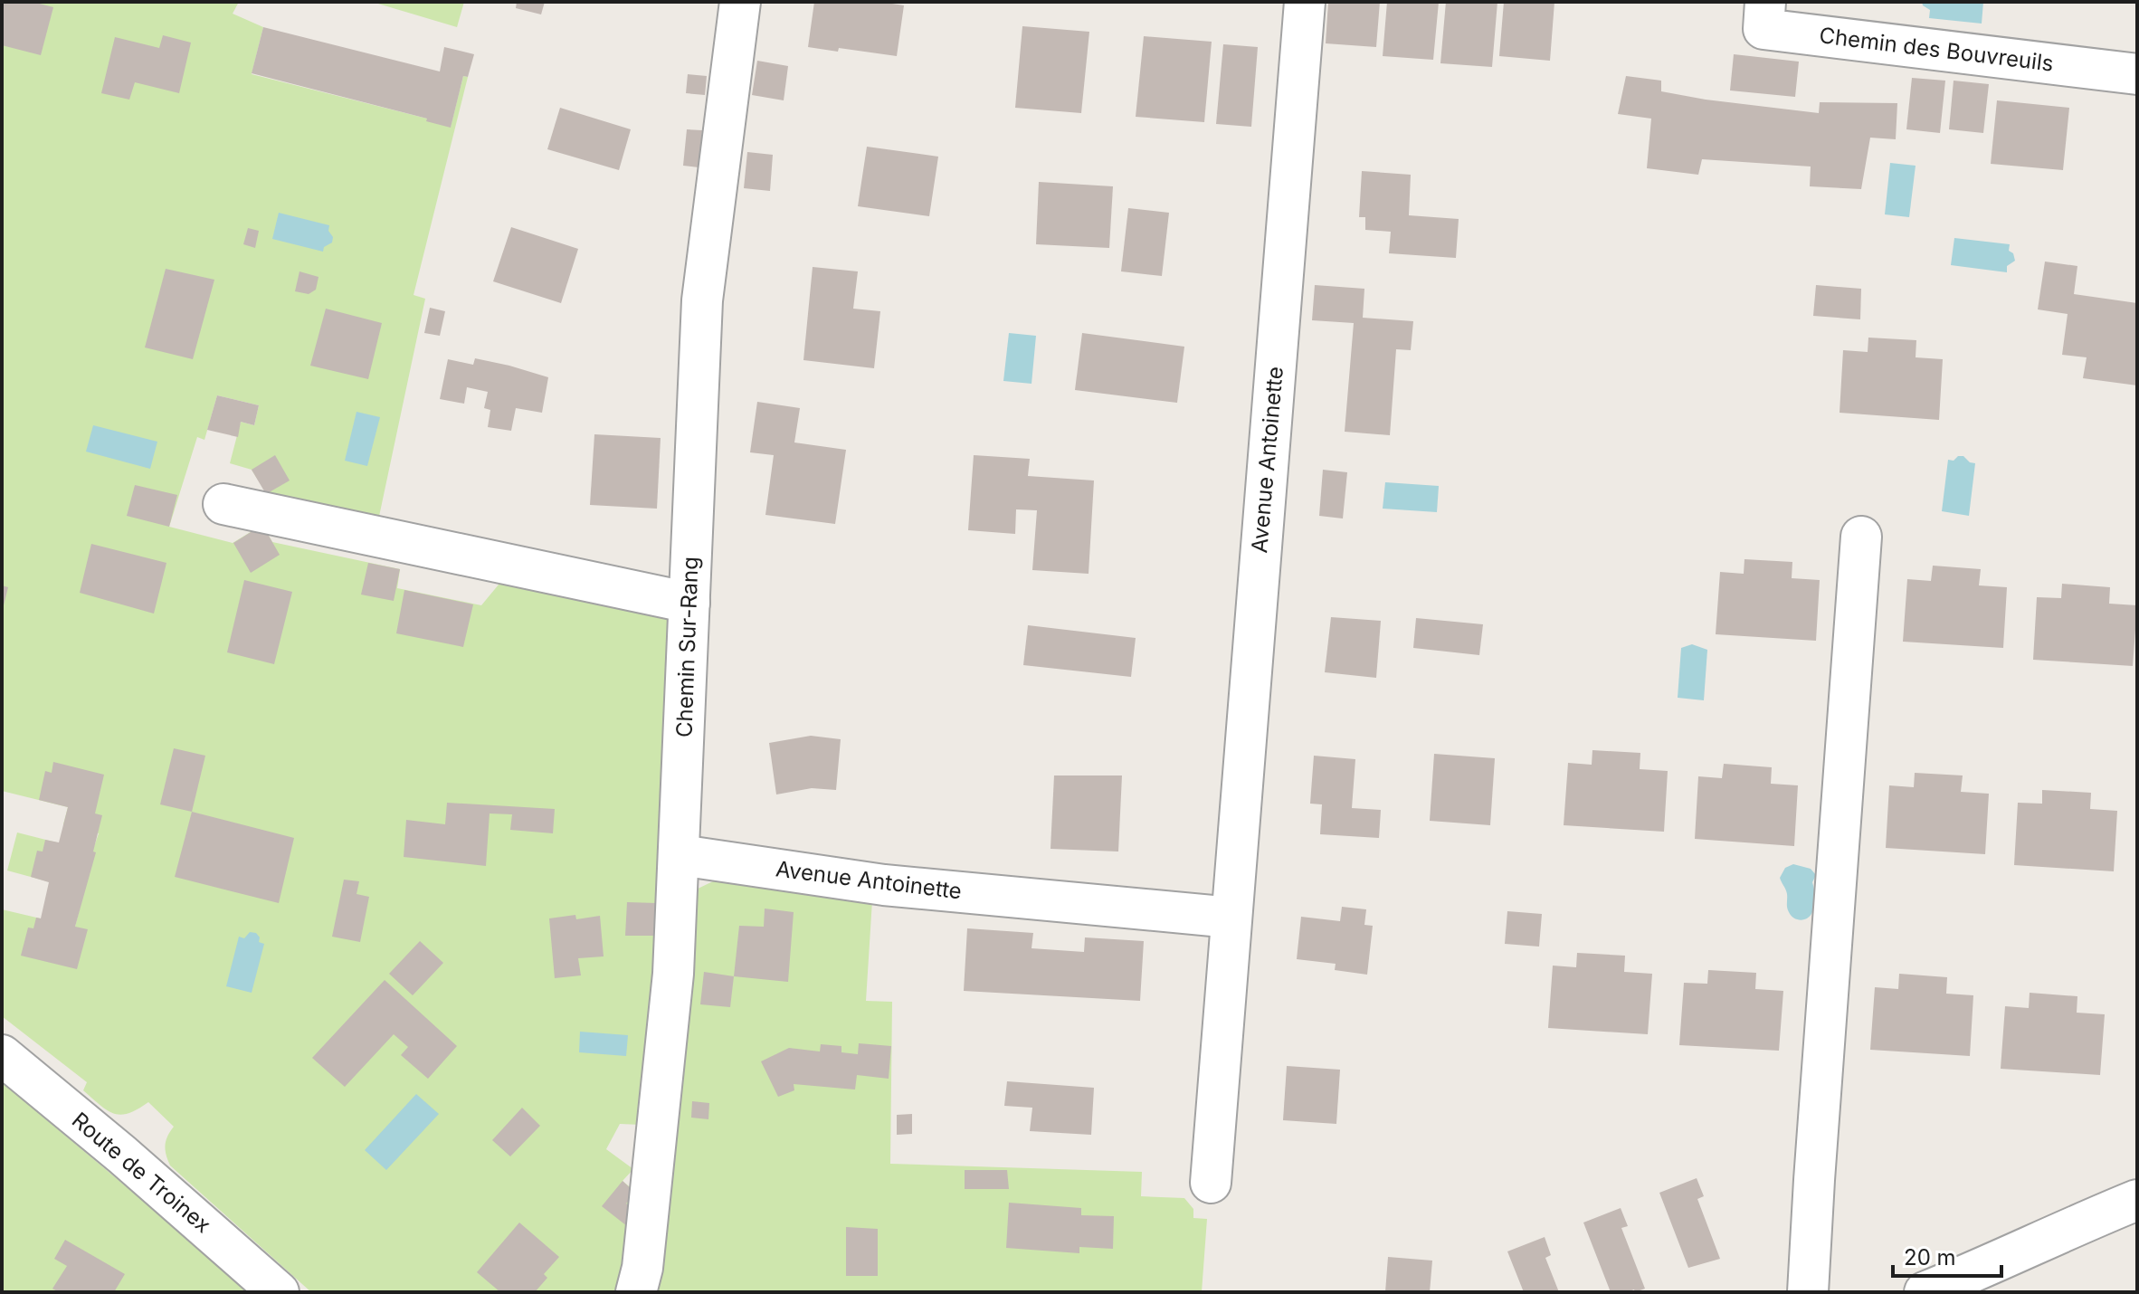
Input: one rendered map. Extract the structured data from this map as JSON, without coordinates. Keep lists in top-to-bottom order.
{
  "streets": {
    "street": [
      "Chemin des Bouvreuils",
      "Avenue Antoinette",
      "Chemin Sur-Rang",
      "Route de Troinex"
    ]
  },
  "crossings": [
    ["Avenue Antoinette", "Chemin Sur-Rang"]
  ],
  "scale_bar": "20 m"
}
